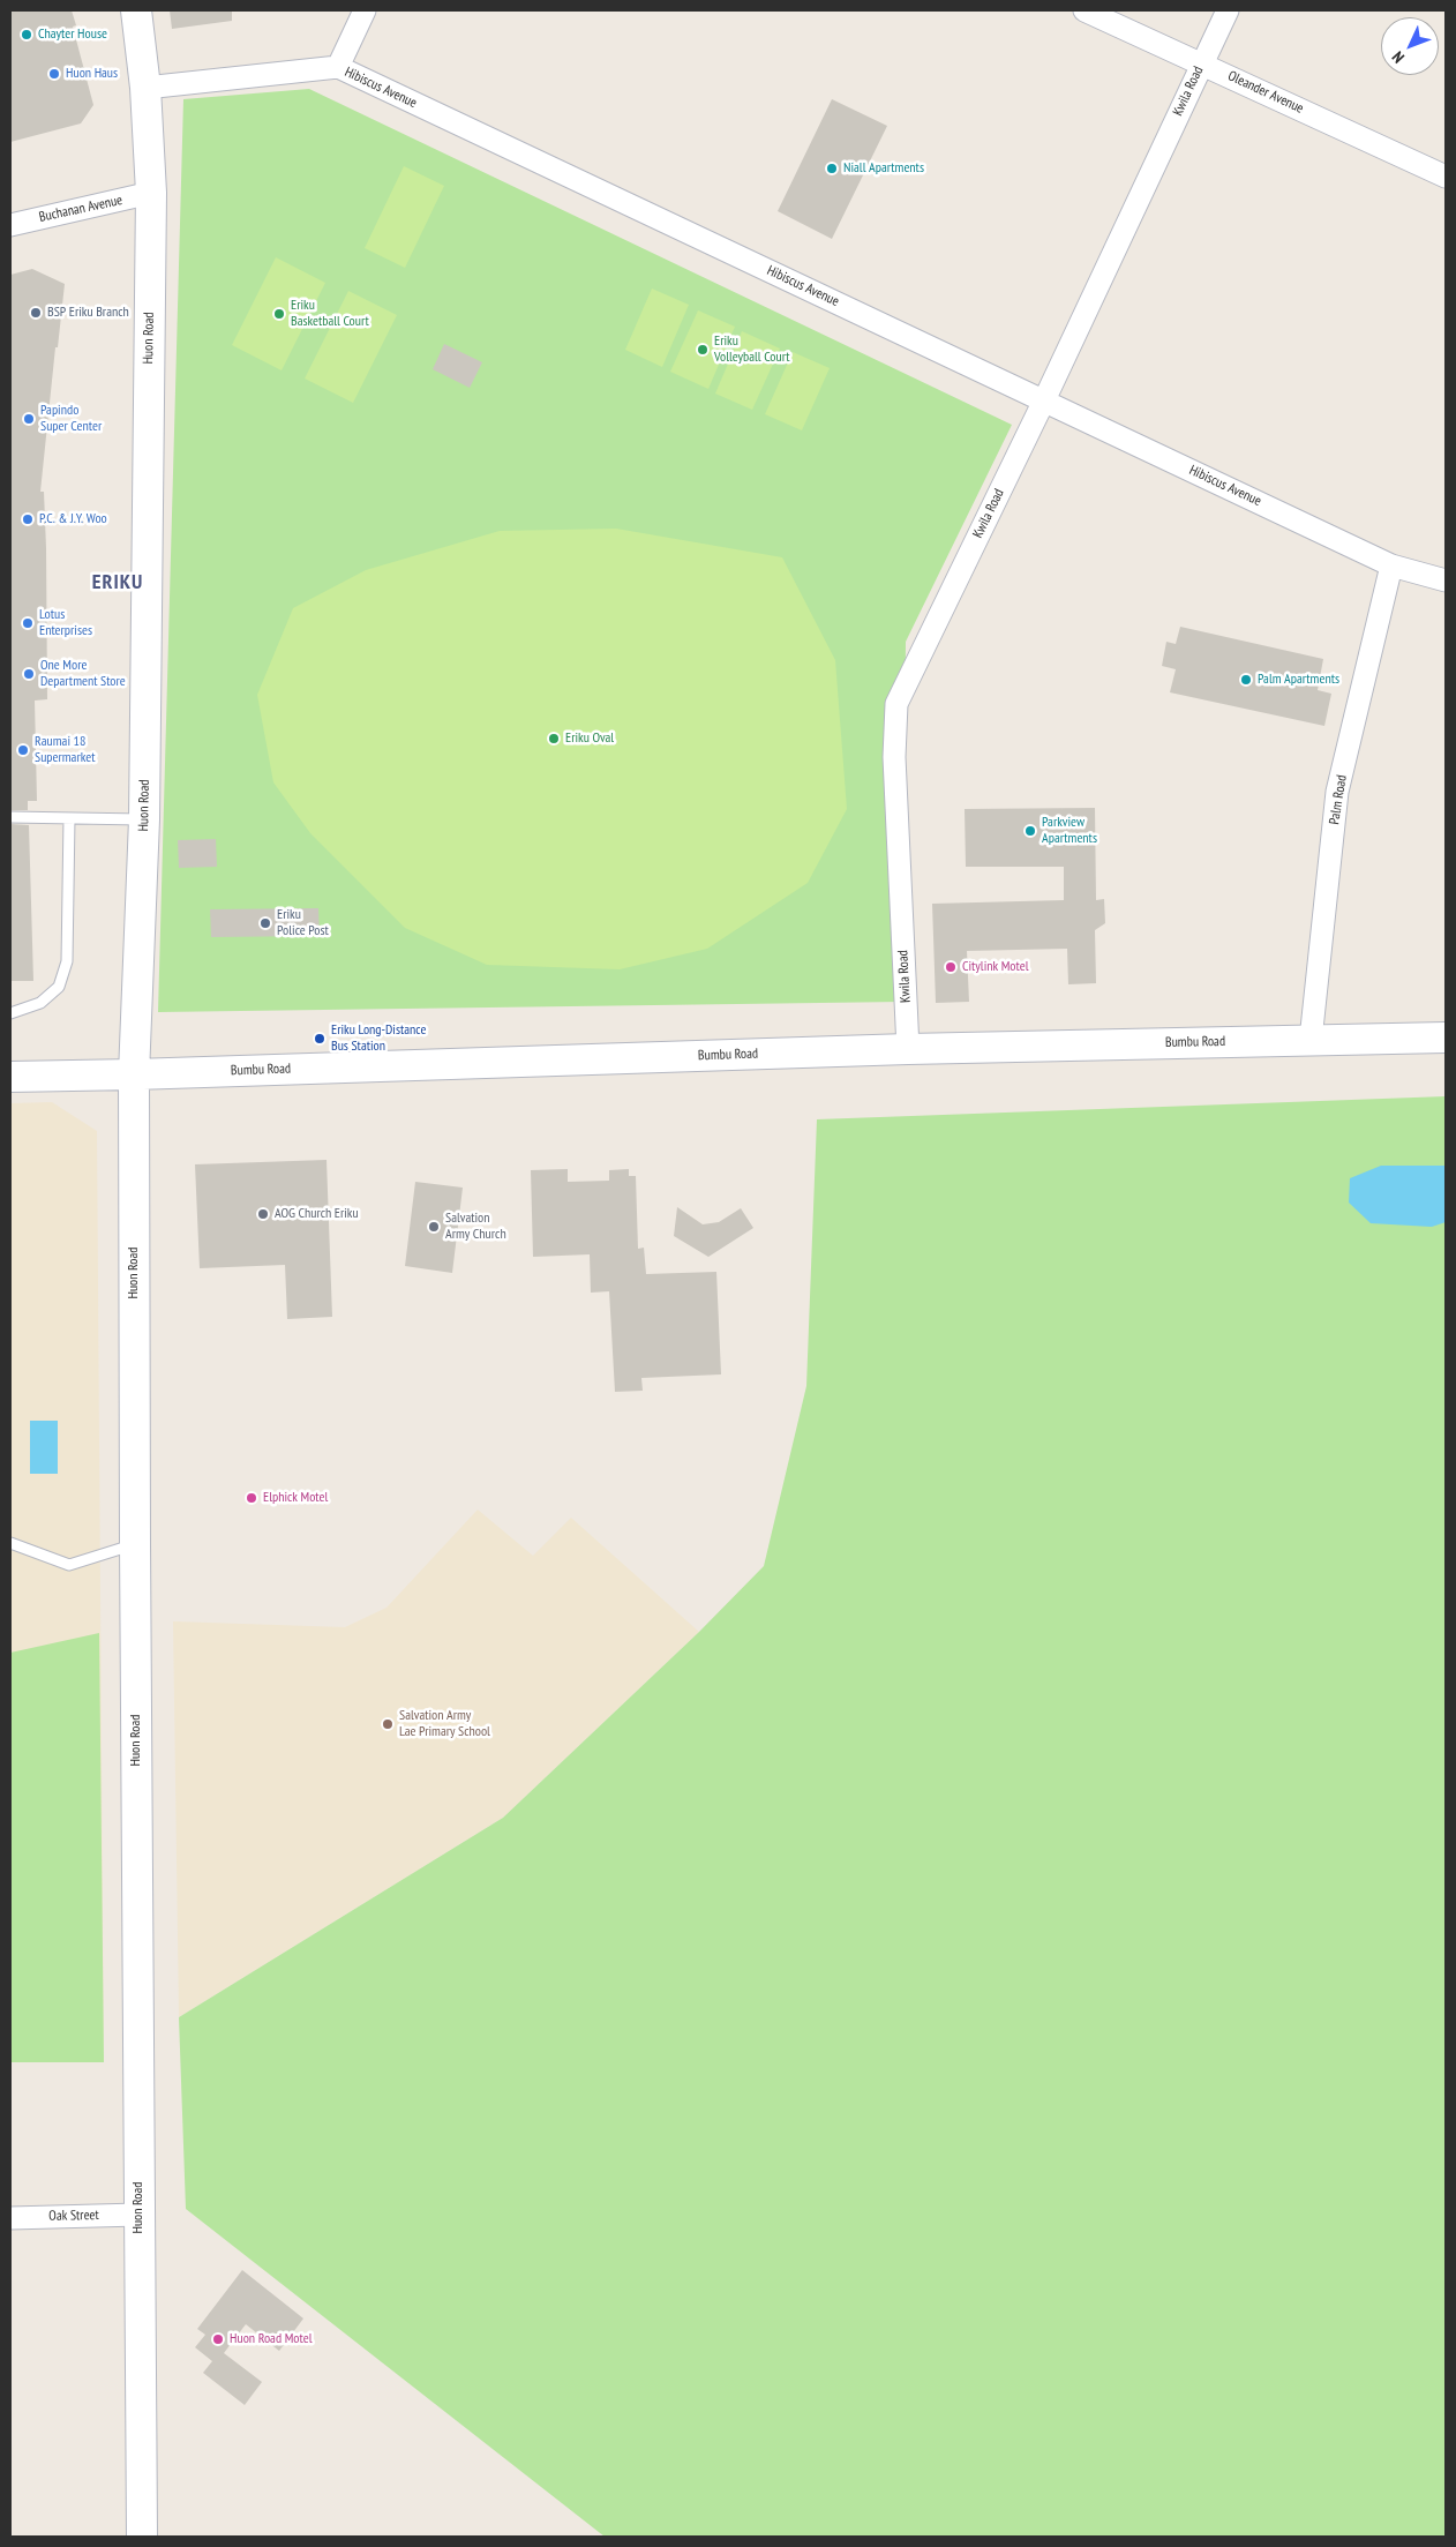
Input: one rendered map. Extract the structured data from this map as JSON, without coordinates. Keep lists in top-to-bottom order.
{
  "streets": {
    "main road": ["Huon Road", "Bumbu Road"],
    "street": [
      "Hibiscus Avenue",
      "Kwila Road",
      "Oleander Avenue",
      "Buchanan Avenue",
      "Palm Road",
      "Oak Street"
    ]
  },
  "crossings": [
    ["Hibiscus Avenue", "Kwila Road"],
    ["Hibiscus Avenue", "Huon Road"],
    ["Hibiscus Avenue", "Palm Road"],
    ["Kwila Road", "Oleander Avenue"],
    ["Kwila Road", "Bumbu Road"],
    ["Buchanan Avenue", "Huon Road"],
    ["Huon Road", "Bumbu Road"],
    ["Huon Road", "Oak Street"],
    ["Palm Road", "Bumbu Road"]
  ],
  "districts": ["ERIKU"],
  "places": [
    "Chayter House",
    "Huon Haus",
    "Niall Apartments",
    "BSP Eriku Branch",
    "Eriku Basketball Court",
    "Eriku Volleyball Court",
    "Papindo Super Center",
    "P.C. & J.Y. Woo",
    "Lotus Enterprises",
    "One More Department Store",
    "Palm Apartments",
    "Eriku Oval",
    "Raumai 18 Supermarket",
    "Parkview Apartments",
    "Eriku Police Post",
    "Citylink Motel",
    "Eriku Long-Distance Bus Station",
    "AOG Church Eriku",
    "Salvation Army Church",
    "Elphick Motel",
    "Salvation Army Lae Primary School",
    "Huon Road Motel"
  ],
  "north": "bottom left"
}
